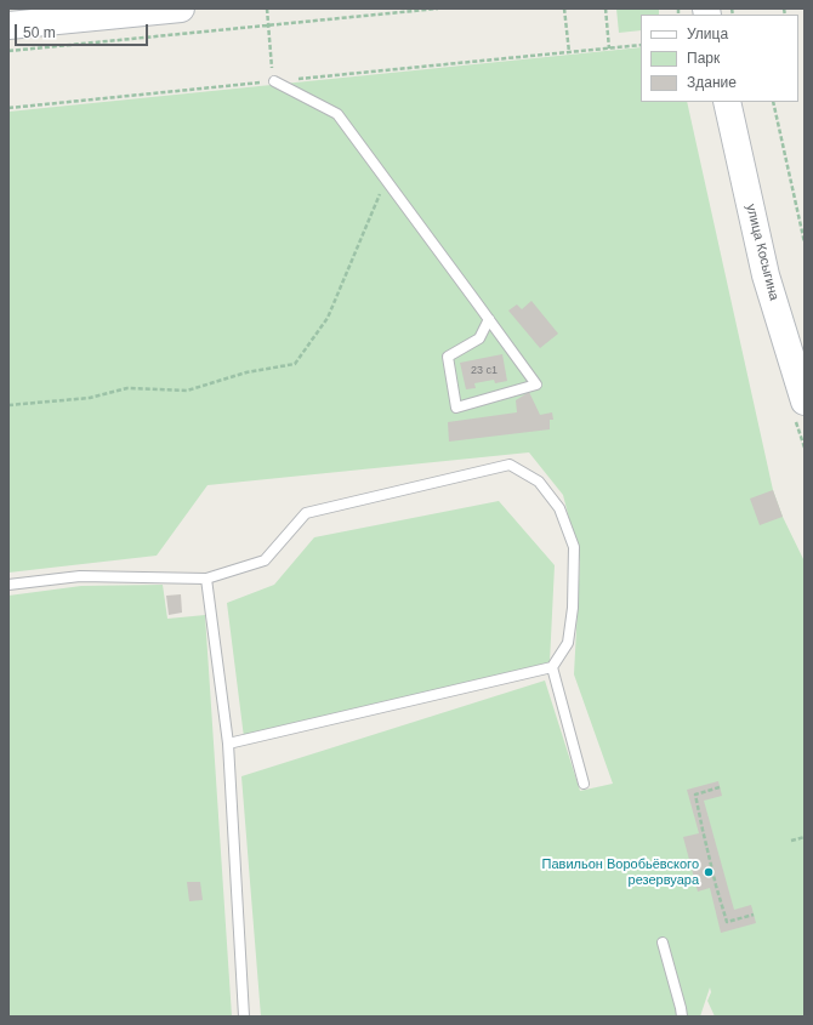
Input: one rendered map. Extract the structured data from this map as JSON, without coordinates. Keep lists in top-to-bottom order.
{
  "streets": {
    "main road": ["улица Косыгина"]
  },
  "places": ["Павильон Воробьёвского резервуара"],
  "house_numbers": ["23 с1"],
  "legend": ["Улица", "Парк", "Здание"],
  "scale_bar": "50 m"
}
